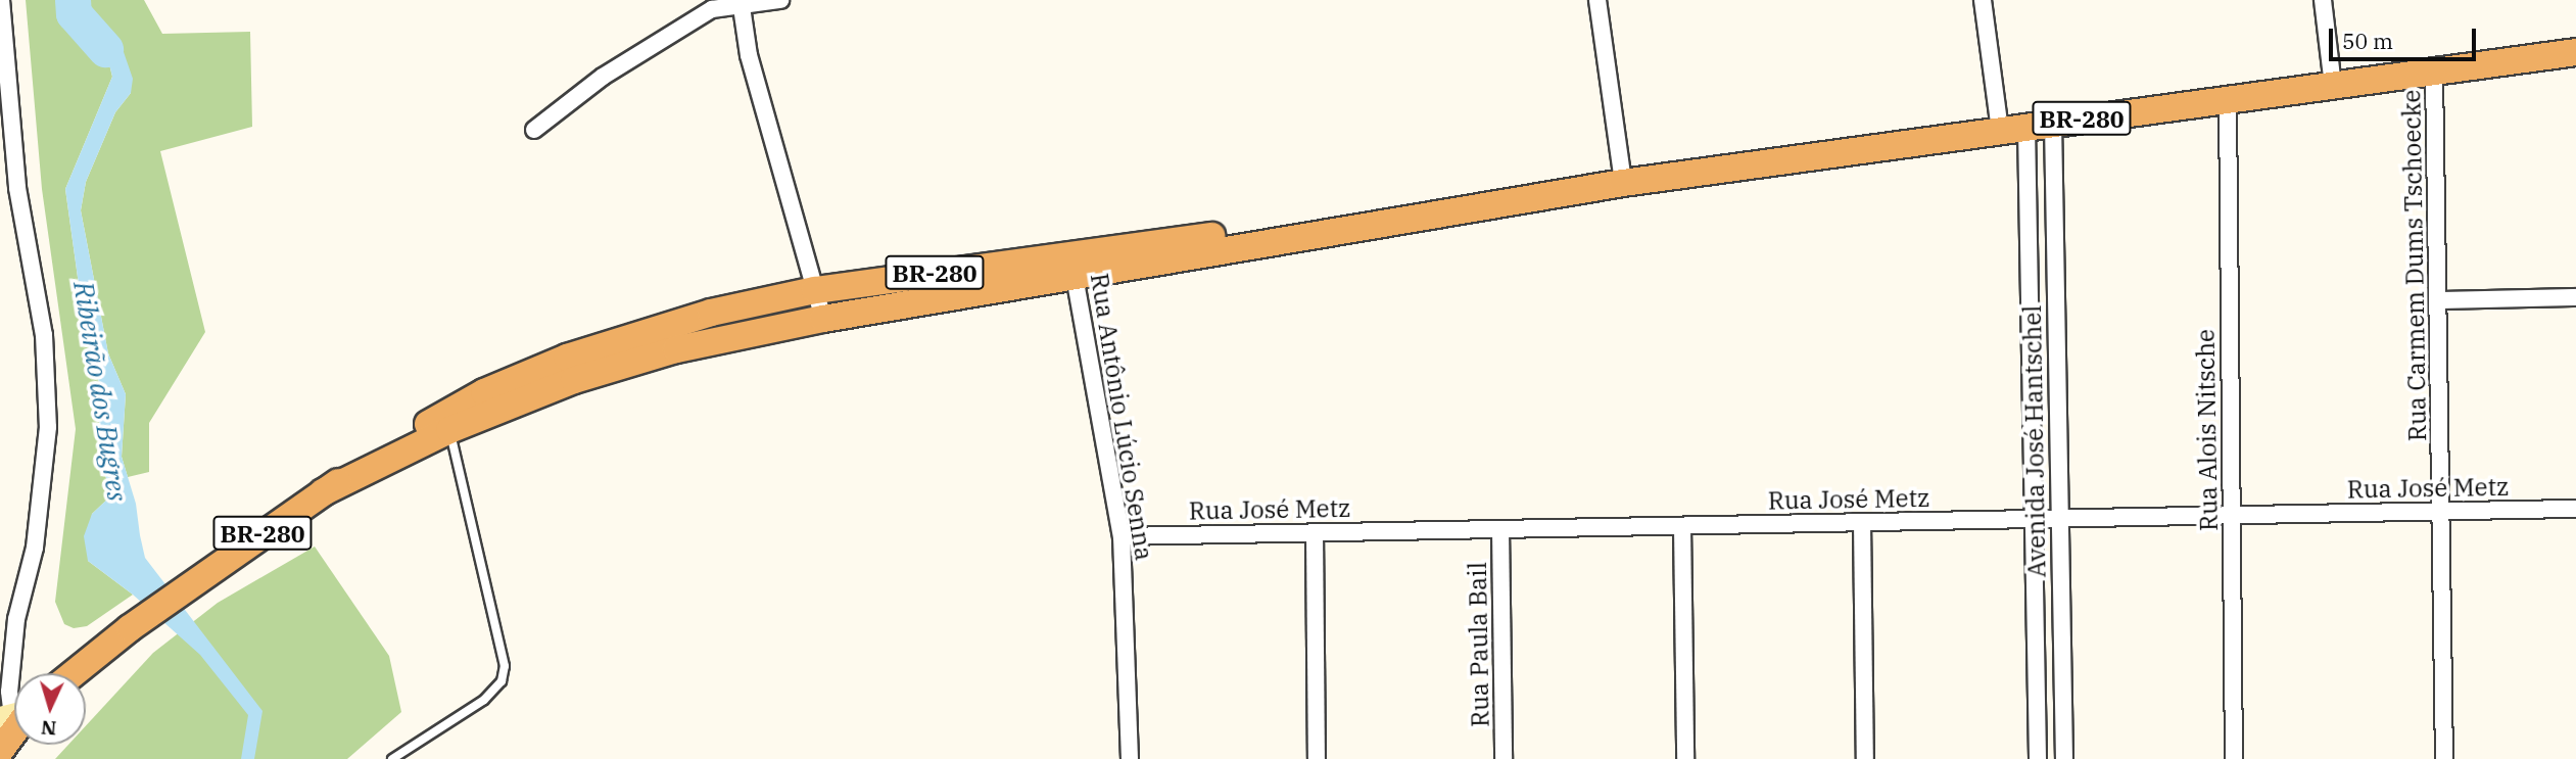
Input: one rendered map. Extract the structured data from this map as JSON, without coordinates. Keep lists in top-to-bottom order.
{
  "streets": {
    "highway": ["BR-280"],
    "street": [
      "Rua Carmem Dums Tschoecke",
      "Rua Antônio Lúcio Senna",
      "Rua Alois Nitsche",
      "Avenida José Hantschel",
      "Rua José Metz",
      "Rua Paula Bail"
    ]
  },
  "crossings": [
    ["BR-280", "Rua Carmem Dums Tschoecke"],
    ["BR-280", "Rua Antônio Lúcio Senna"],
    ["BR-280", "Rua Alois Nitsche"],
    ["BR-280", "Avenida José Hantschel"],
    ["Rua Carmem Dums Tschoecke", "Rua José Metz"],
    ["Rua Antônio Lúcio Senna", "Rua José Metz"],
    ["Rua Alois Nitsche", "Rua José Metz"],
    ["Avenida José Hantschel", "Rua José Metz"],
    ["Rua José Metz", "Rua Paula Bail"]
  ],
  "water": ["Ribeirão dos Bugres"],
  "scale_bar": "50 m",
  "north": "bottom"
}
